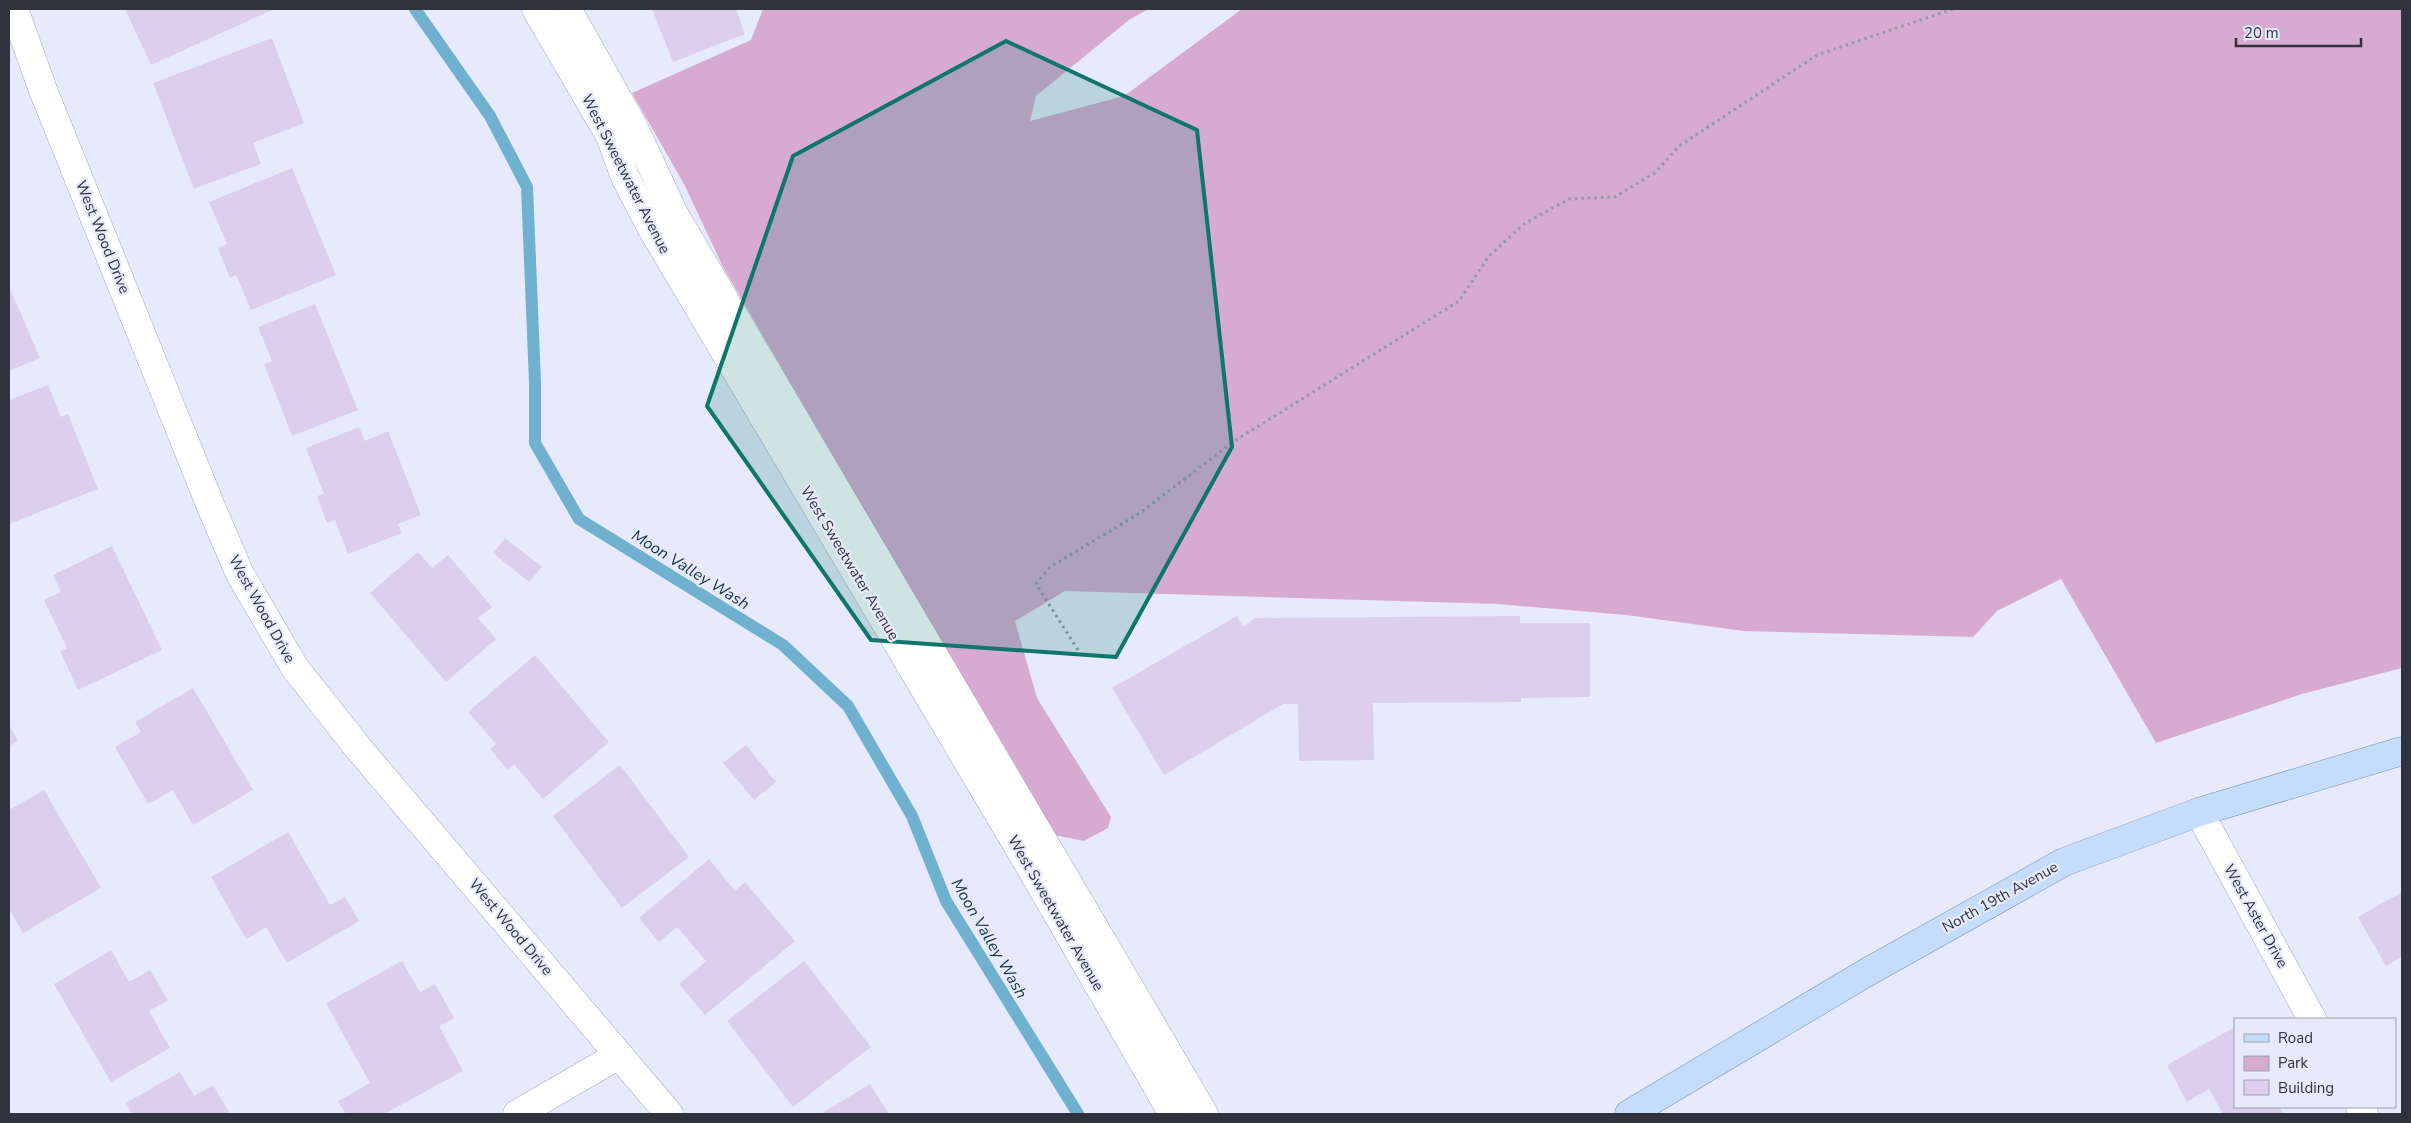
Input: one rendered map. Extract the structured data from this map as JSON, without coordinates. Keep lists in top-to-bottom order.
{
  "streets": {
    "main road": ["North 19th Avenue"],
    "street": ["West Sweetwater Avenue", "West Wood Drive", "West Aster Drive"]
  },
  "crossings": [
    ["North 19th Avenue", "West Aster Drive"]
  ],
  "water": ["Moon Valley Wash"],
  "legend": ["Road", "Park", "Building"],
  "scale_bar": "20 m"
}
